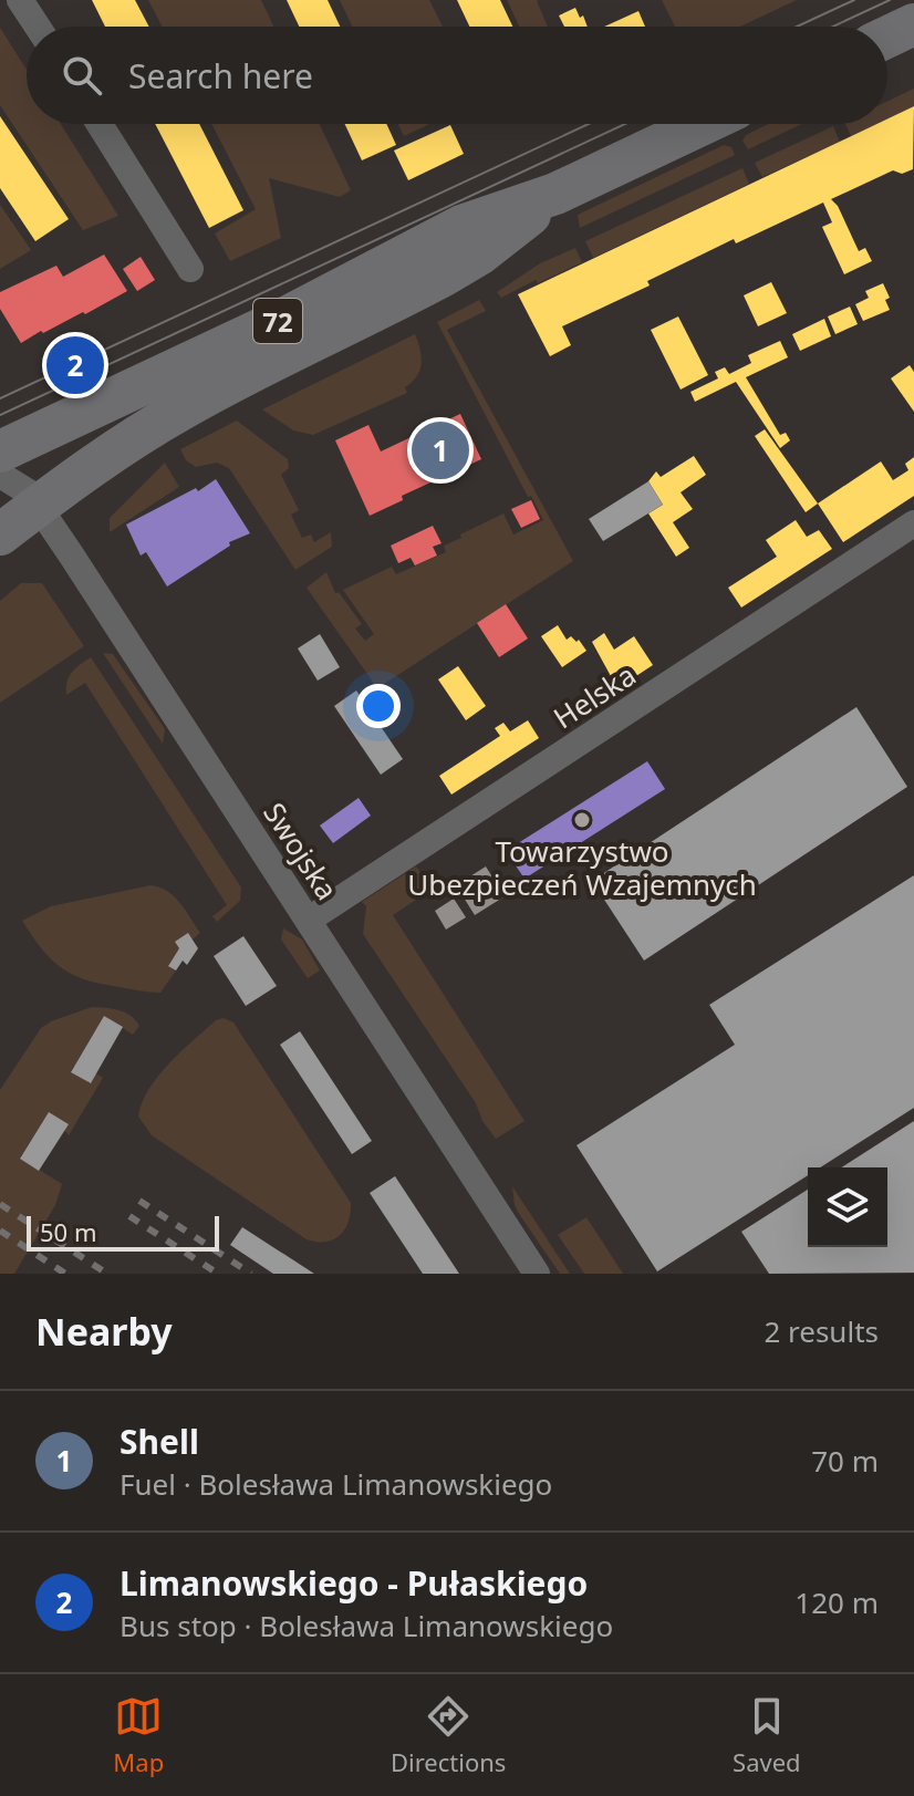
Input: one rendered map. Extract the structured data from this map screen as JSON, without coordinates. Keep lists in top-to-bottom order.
{
  "streets": {
    "main road": ["72"],
    "street": ["Helska", "Swojska"]
  },
  "crossings": [
    ["72", "Swojska"],
    ["Helska", "Swojska"]
  ],
  "places": ["Towarzystwo Ubezpieczeń Wzajemnych"],
  "scale_bar": "50 m",
  "page": {
    "search": "Search here",
    "pins": ["2", "1"],
    "scale": "50 m",
    "heading": ["Nearby", "2 results"],
    "list": [
      {
        "mark": "1",
        "name": "Shell",
        "note": "Fuel · Bolesława Limanowskiego",
        "value": "70 m"
      },
      {
        "mark": "2",
        "name": "Limanowskiego - Pułaskiego",
        "note": "Bus stop · Bolesława Limanowskiego",
        "value": "120 m"
      }
    ],
    "nav": ["Map", "Directions", "Saved"]
  }
}
